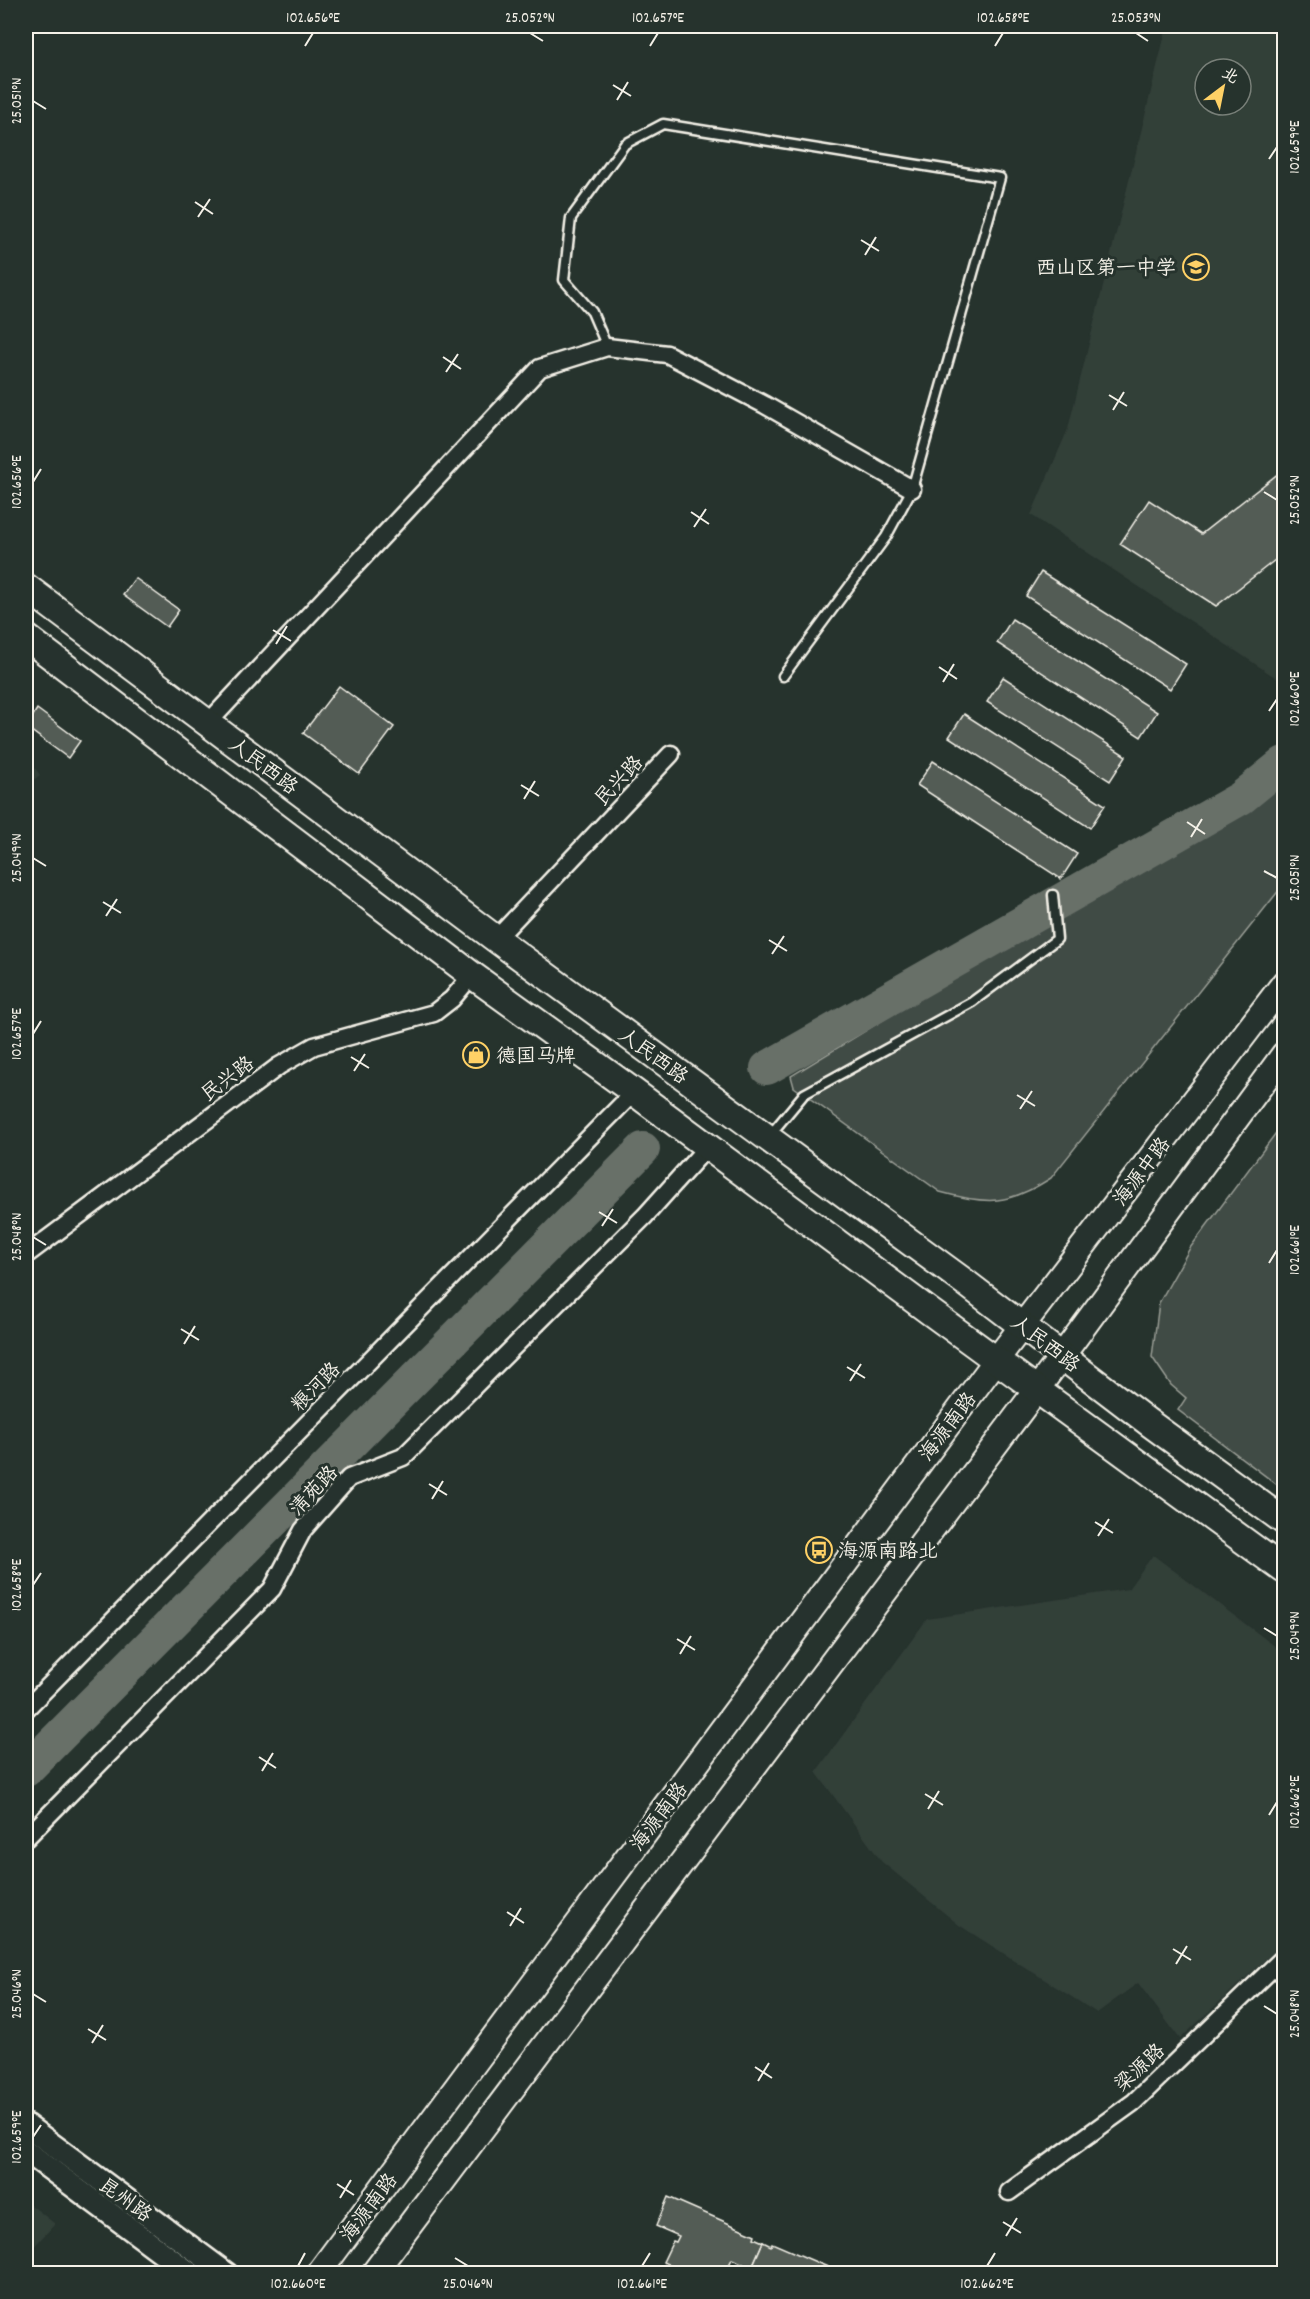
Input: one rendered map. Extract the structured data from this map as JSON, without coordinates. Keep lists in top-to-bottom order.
{
  "streets": {
    "main road": ["人民西路", "海源中路", "海源南路"],
    "street": [
      "民兴路",
      "粮河路",
      "清苑路",
      "梁源路",
      "昆州路"
    ]
  },
  "crossings": [
    ["人民西路", "民兴路"],
    ["人民西路", "海源中路"],
    ["海源中路", "海源南路"]
  ],
  "places": {
    "school or university": ["西山区第一中学"],
    "shop": ["德国马牌"],
    "bus stop": ["海源南路北"]
  },
  "north": "top right",
  "coordinates": [
    "102.656°E",
    "25.052°N",
    "102.657°E",
    "102.658°E",
    "25.053°N",
    "25.051°N",
    "102.659°E",
    "102.660°E",
    "25.049°N",
    "25.048°N",
    "102.661°E",
    "102.662°E",
    "25.046°N"
  ]
}
